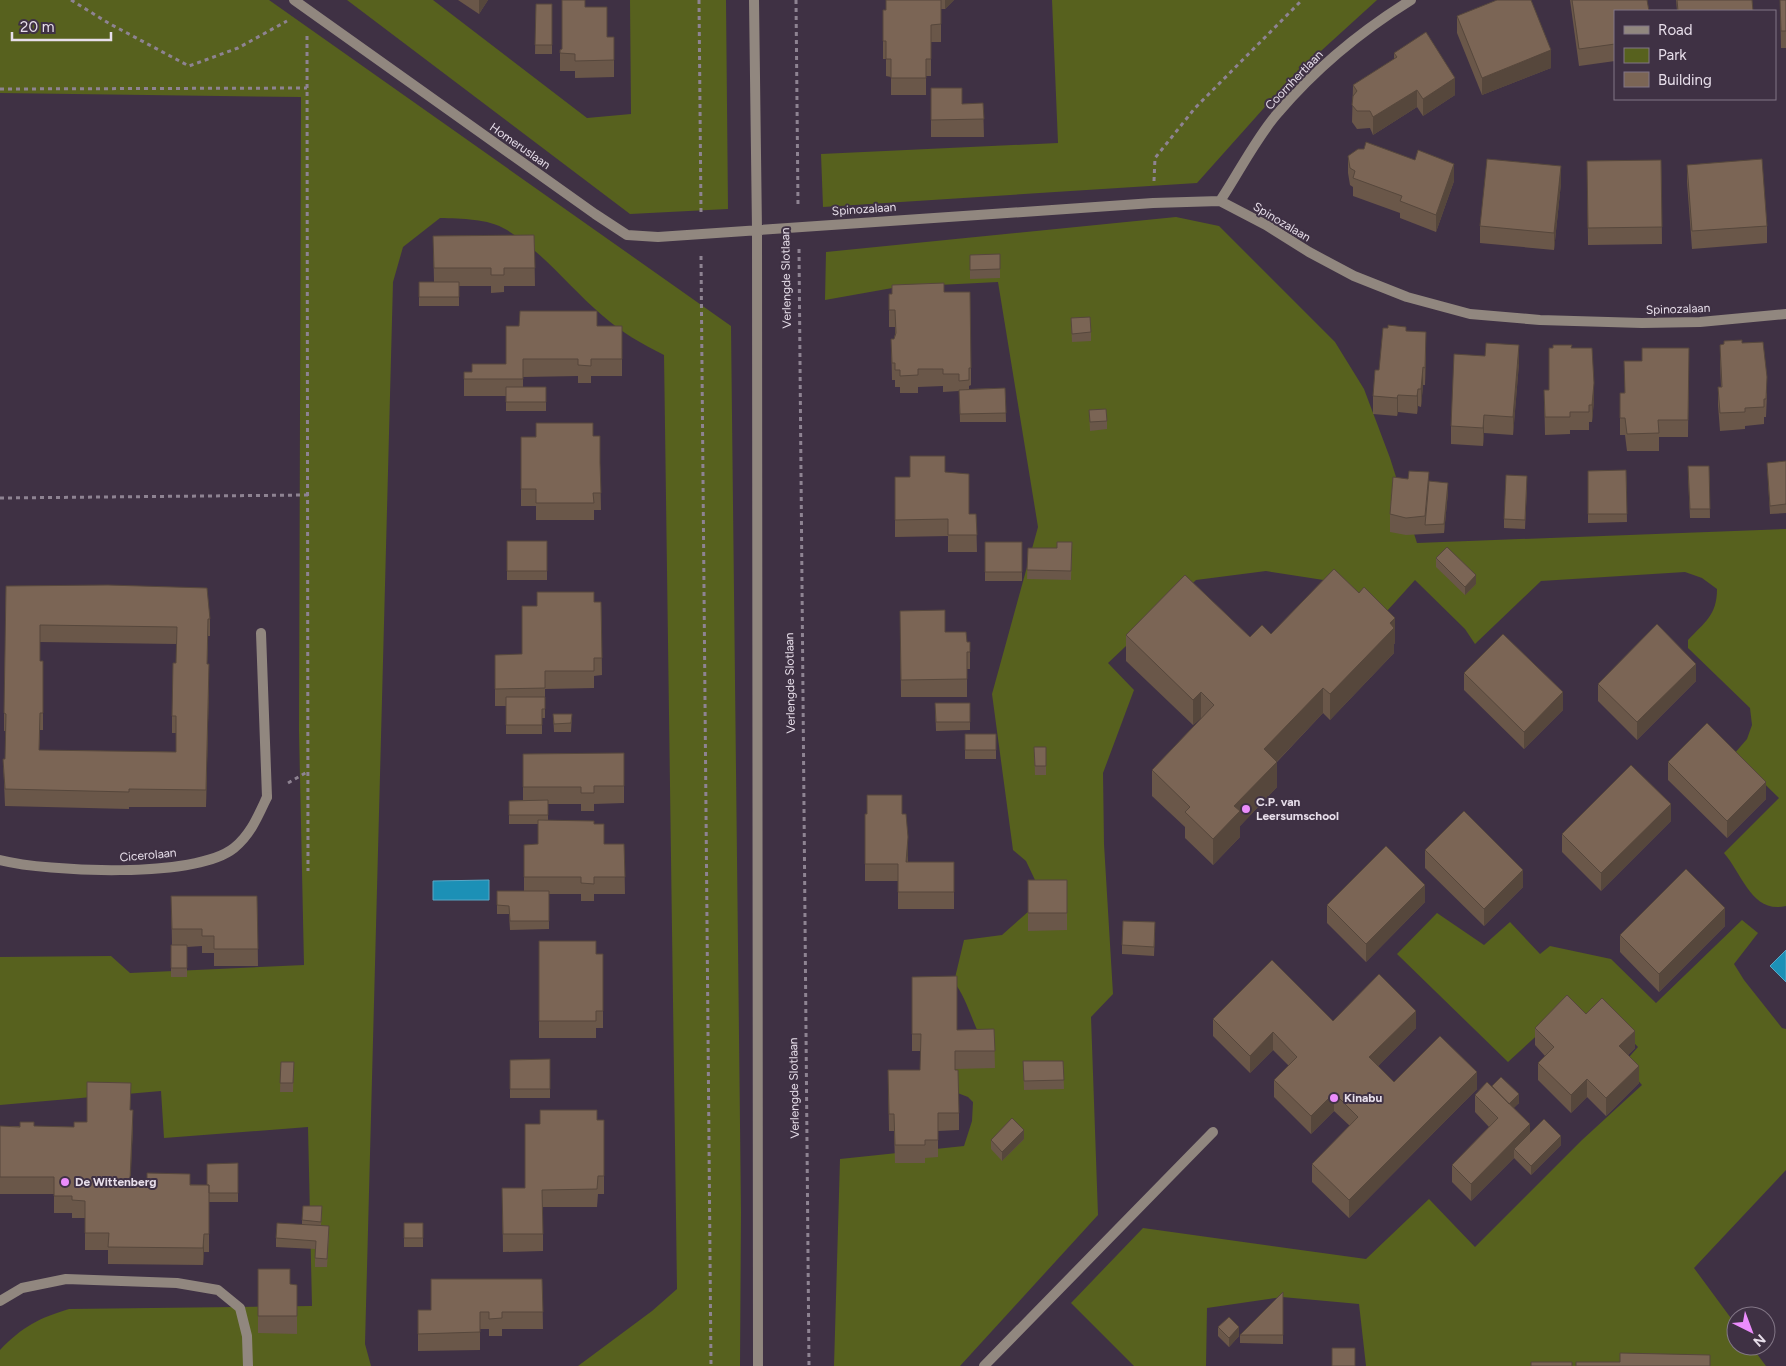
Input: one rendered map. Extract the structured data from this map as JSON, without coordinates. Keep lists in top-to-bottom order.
{
  "streets": {
    "street": [
      "Coornhertlaan",
      "Homeruslaan",
      "Spinozalaan",
      "Cicerolaan"
    ],
    "path": ["Verlengde Slotlaan"]
  },
  "crossings": [
    ["Coornhertlaan", "Spinozalaan"],
    ["Homeruslaan", "Spinozalaan"],
    ["Spinozalaan", "Verlengde Slotlaan"]
  ],
  "places": ["C.P. van Leersumschool", "Kinabu", "De Wittenberg"],
  "legend": ["Road", "Park", "Building"],
  "scale_bar": "20 m",
  "north": "bottom right"
}
